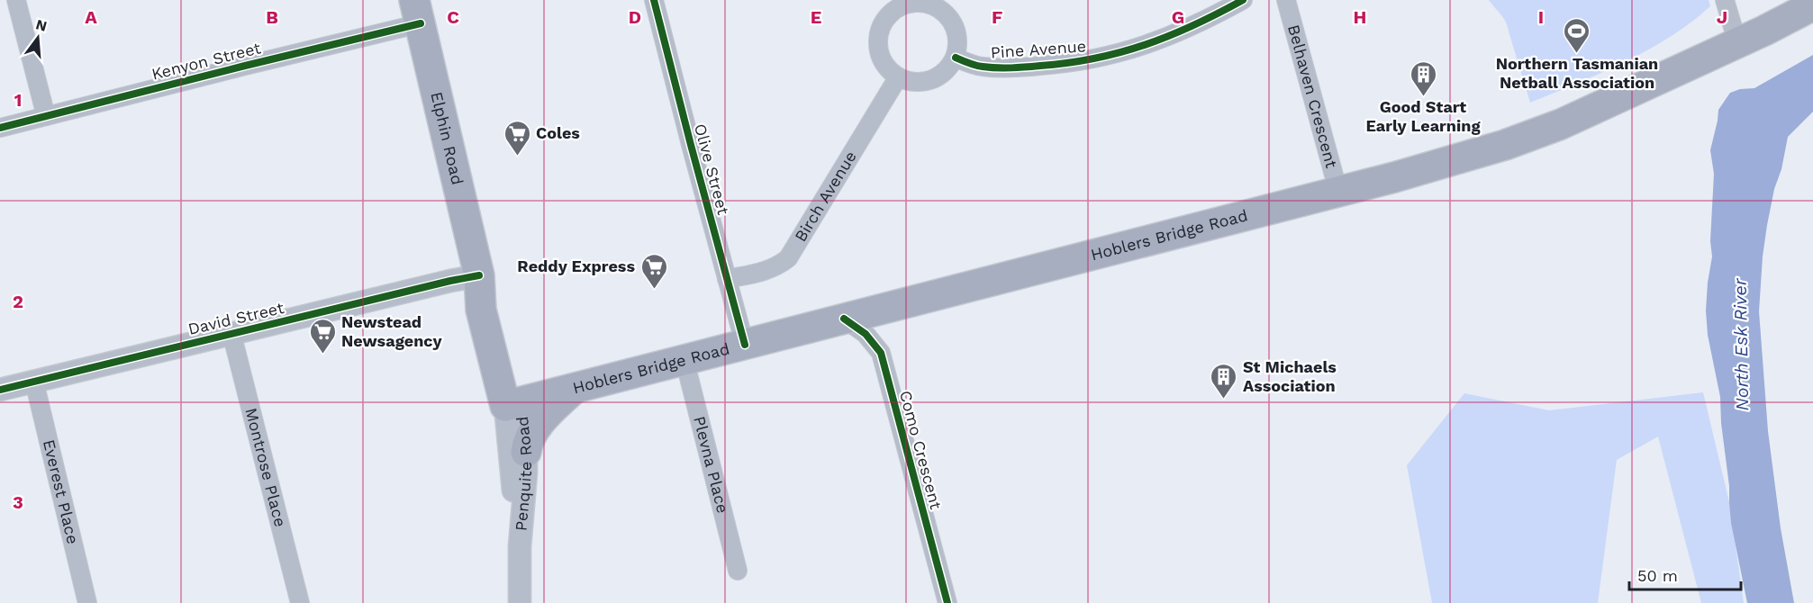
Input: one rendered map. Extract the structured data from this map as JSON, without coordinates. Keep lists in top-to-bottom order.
{
  "streets": {
    "highway": ["Elphin Road", "Hoblers Bridge Road"],
    "street": [
      "Pine Avenue",
      "Kenyon Street",
      "Belhaven Crescent",
      "Olive Street",
      "Birch Avenue",
      "David Street",
      "Como Crescent",
      "Plevna Place",
      "Montrose Place",
      "Penquite Road",
      "Everest Place"
    ]
  },
  "crossings": [
    ["Pine Avenue", "Birch Avenue"],
    ["Kenyon Street", "Elphin Road"],
    ["Belhaven Crescent", "Hoblers Bridge Road"],
    ["Elphin Road", "Hoblers Bridge Road"],
    ["Elphin Road", "David Street"],
    ["Elphin Road", "Penquite Road"],
    ["Olive Street", "Birch Avenue"],
    ["Olive Street", "Hoblers Bridge Road"],
    ["Hoblers Bridge Road", "Como Crescent"],
    ["Hoblers Bridge Road", "Plevna Place"],
    ["Hoblers Bridge Road", "Penquite Road"],
    ["David Street", "Montrose Place"],
    ["David Street", "Everest Place"]
  ],
  "water": ["North Esk River"],
  "places": {
    "sports": ["Northern Tasmanian Netball Association"],
    "building": ["Good Start Early Learning", "St Michaels Association"],
    "supermarket": ["Coles", "Reddy Express", "Newstead Newsagency"]
  },
  "scale_bar": "50 m",
  "north": "top",
  "grid": {
    "columns": [
      "A",
      "B",
      "C",
      "D",
      "E",
      "F",
      "G",
      "H",
      "I",
      "J"
    ],
    "rows": ["1", "2", "3"]
  }
}
